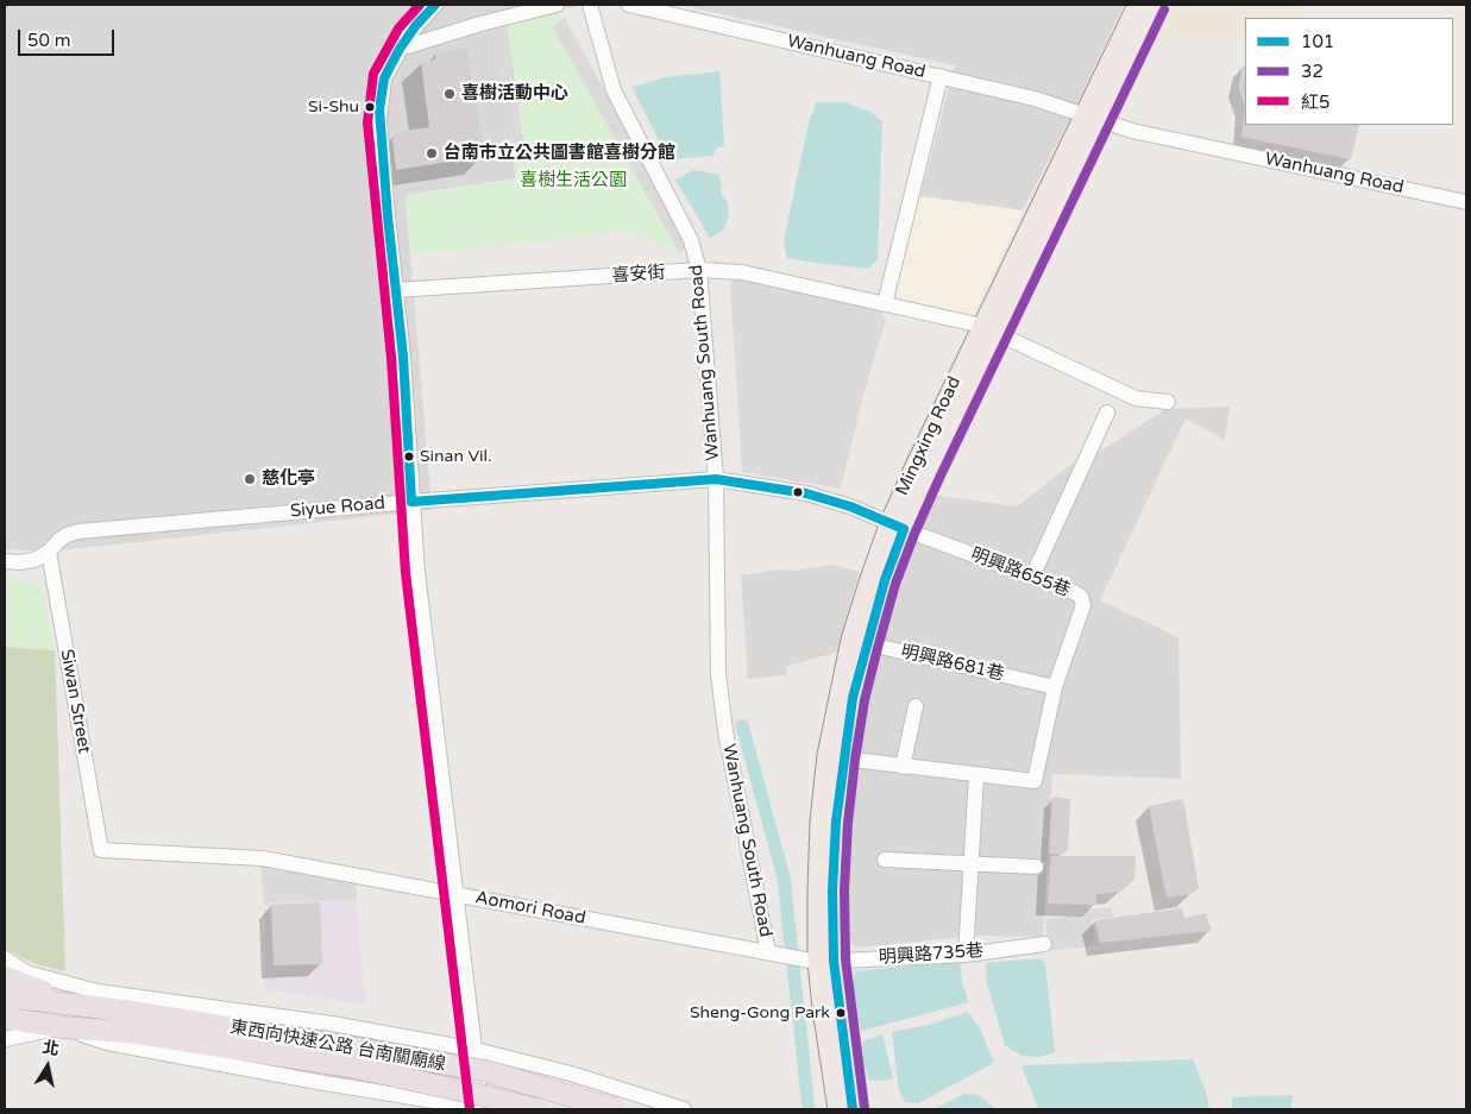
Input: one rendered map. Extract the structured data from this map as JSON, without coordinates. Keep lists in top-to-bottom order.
{
  "streets": {
    "highway": ["東西向快速公路 台南關廟線"],
    "main road": ["Mingxing Road"],
    "street": [
      "Wanhuang Road",
      "喜安街",
      "Wanhuang South Road",
      "Siyue Road",
      "明興路655巷",
      "明興路681巷",
      "Siwan Street",
      "Aomori Road",
      "明興路735巷"
    ]
  },
  "crossings": [
    ["Wanhuang Road", "Mingxing Road"],
    ["喜安街", "Wanhuang South Road"],
    ["喜安街", "Mingxing Road"],
    ["Wanhuang South Road", "Siyue Road"],
    ["Wanhuang South Road", "Aomori Road"],
    ["Mingxing Road", "Siyue Road"],
    ["Mingxing Road", "明興路655巷"],
    ["Mingxing Road", "明興路681巷"],
    ["Mingxing Road", "Aomori Road"],
    ["Mingxing Road", "明興路735巷"],
    ["Siyue Road", "明興路655巷"],
    ["Siyue Road", "Siwan Street"],
    ["明興路655巷", "明興路681巷"],
    ["Siwan Street", "Aomori Road"],
    ["Aomori Road", "明興路735巷"]
  ],
  "parks": ["喜樹生活公園"],
  "places": [
    "喜樹活動中心",
    "Si-Shu",
    "台南市立公共圖書館喜樹分館",
    "Sinan Vil.",
    "慈化亭",
    "Sheng-Gong Park"
  ],
  "lines": ["transit line 101", "transit line 紅5", "transit line 32"],
  "legend": ["101", "32", "紅5"],
  "scale_bar": "50 m",
  "north": "top"
}
